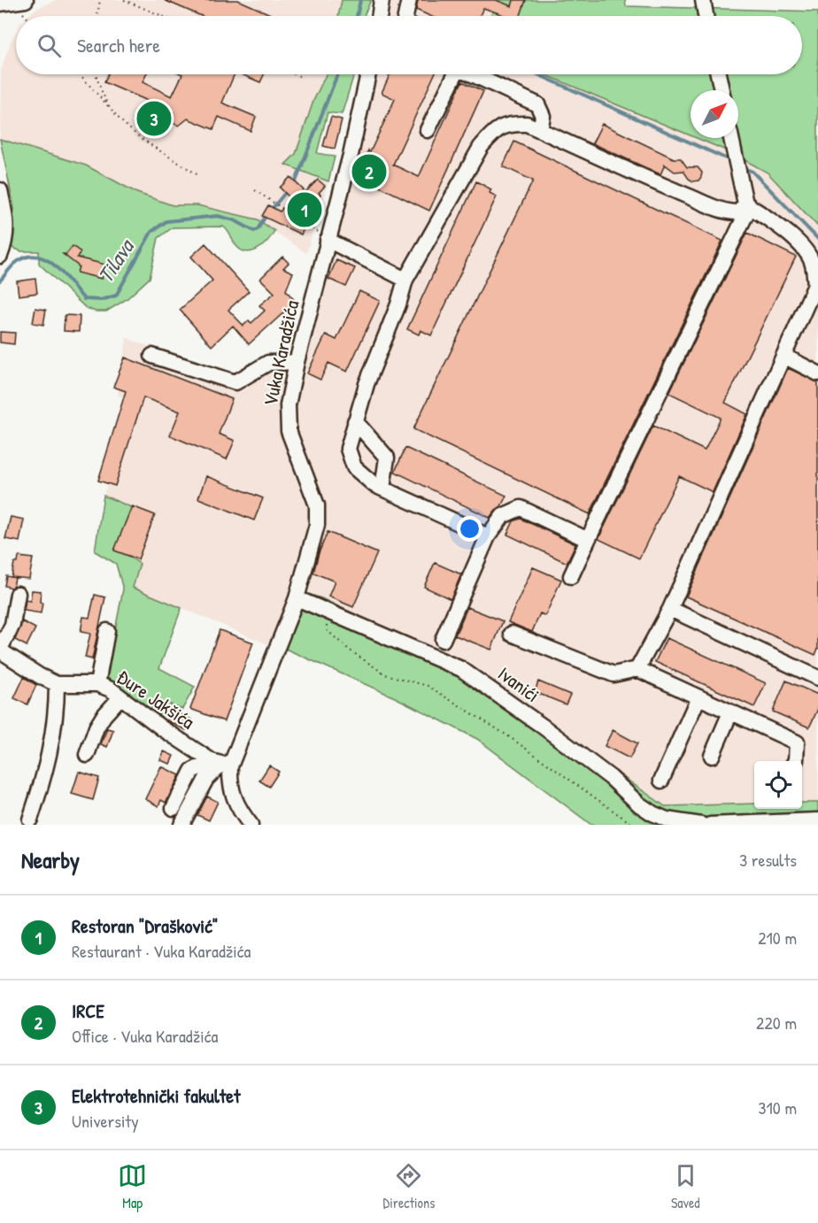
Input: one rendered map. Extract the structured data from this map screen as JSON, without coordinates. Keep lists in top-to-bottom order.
{
  "streets": {
    "street": ["Vuka Karadžića", "Ivanići", "Đure Jakšića"]
  },
  "crossings": [
    ["Vuka Karadžića", "Ivanići"],
    ["Vuka Karadžića", "Đure Jakšića"]
  ],
  "water": ["Tilava"],
  "north": "top right",
  "page": {
    "search": "Search here",
    "pins": ["3", "2", "1"],
    "heading": ["Nearby", "3 results"],
    "list": [
      {
        "mark": "1",
        "name": "Restoran \"Drašković\"",
        "note": "Restaurant · Vuka Karadžića",
        "value": "210 m"
      },
      {
        "mark": "2",
        "name": "IRCE",
        "note": "Office · Vuka Karadžića",
        "value": "220 m"
      },
      {
        "mark": "3",
        "name": "Elektrotehnički fakultet",
        "note": "University",
        "value": "310 m"
      }
    ],
    "nav": ["Map", "Directions", "Saved"]
  }
}
